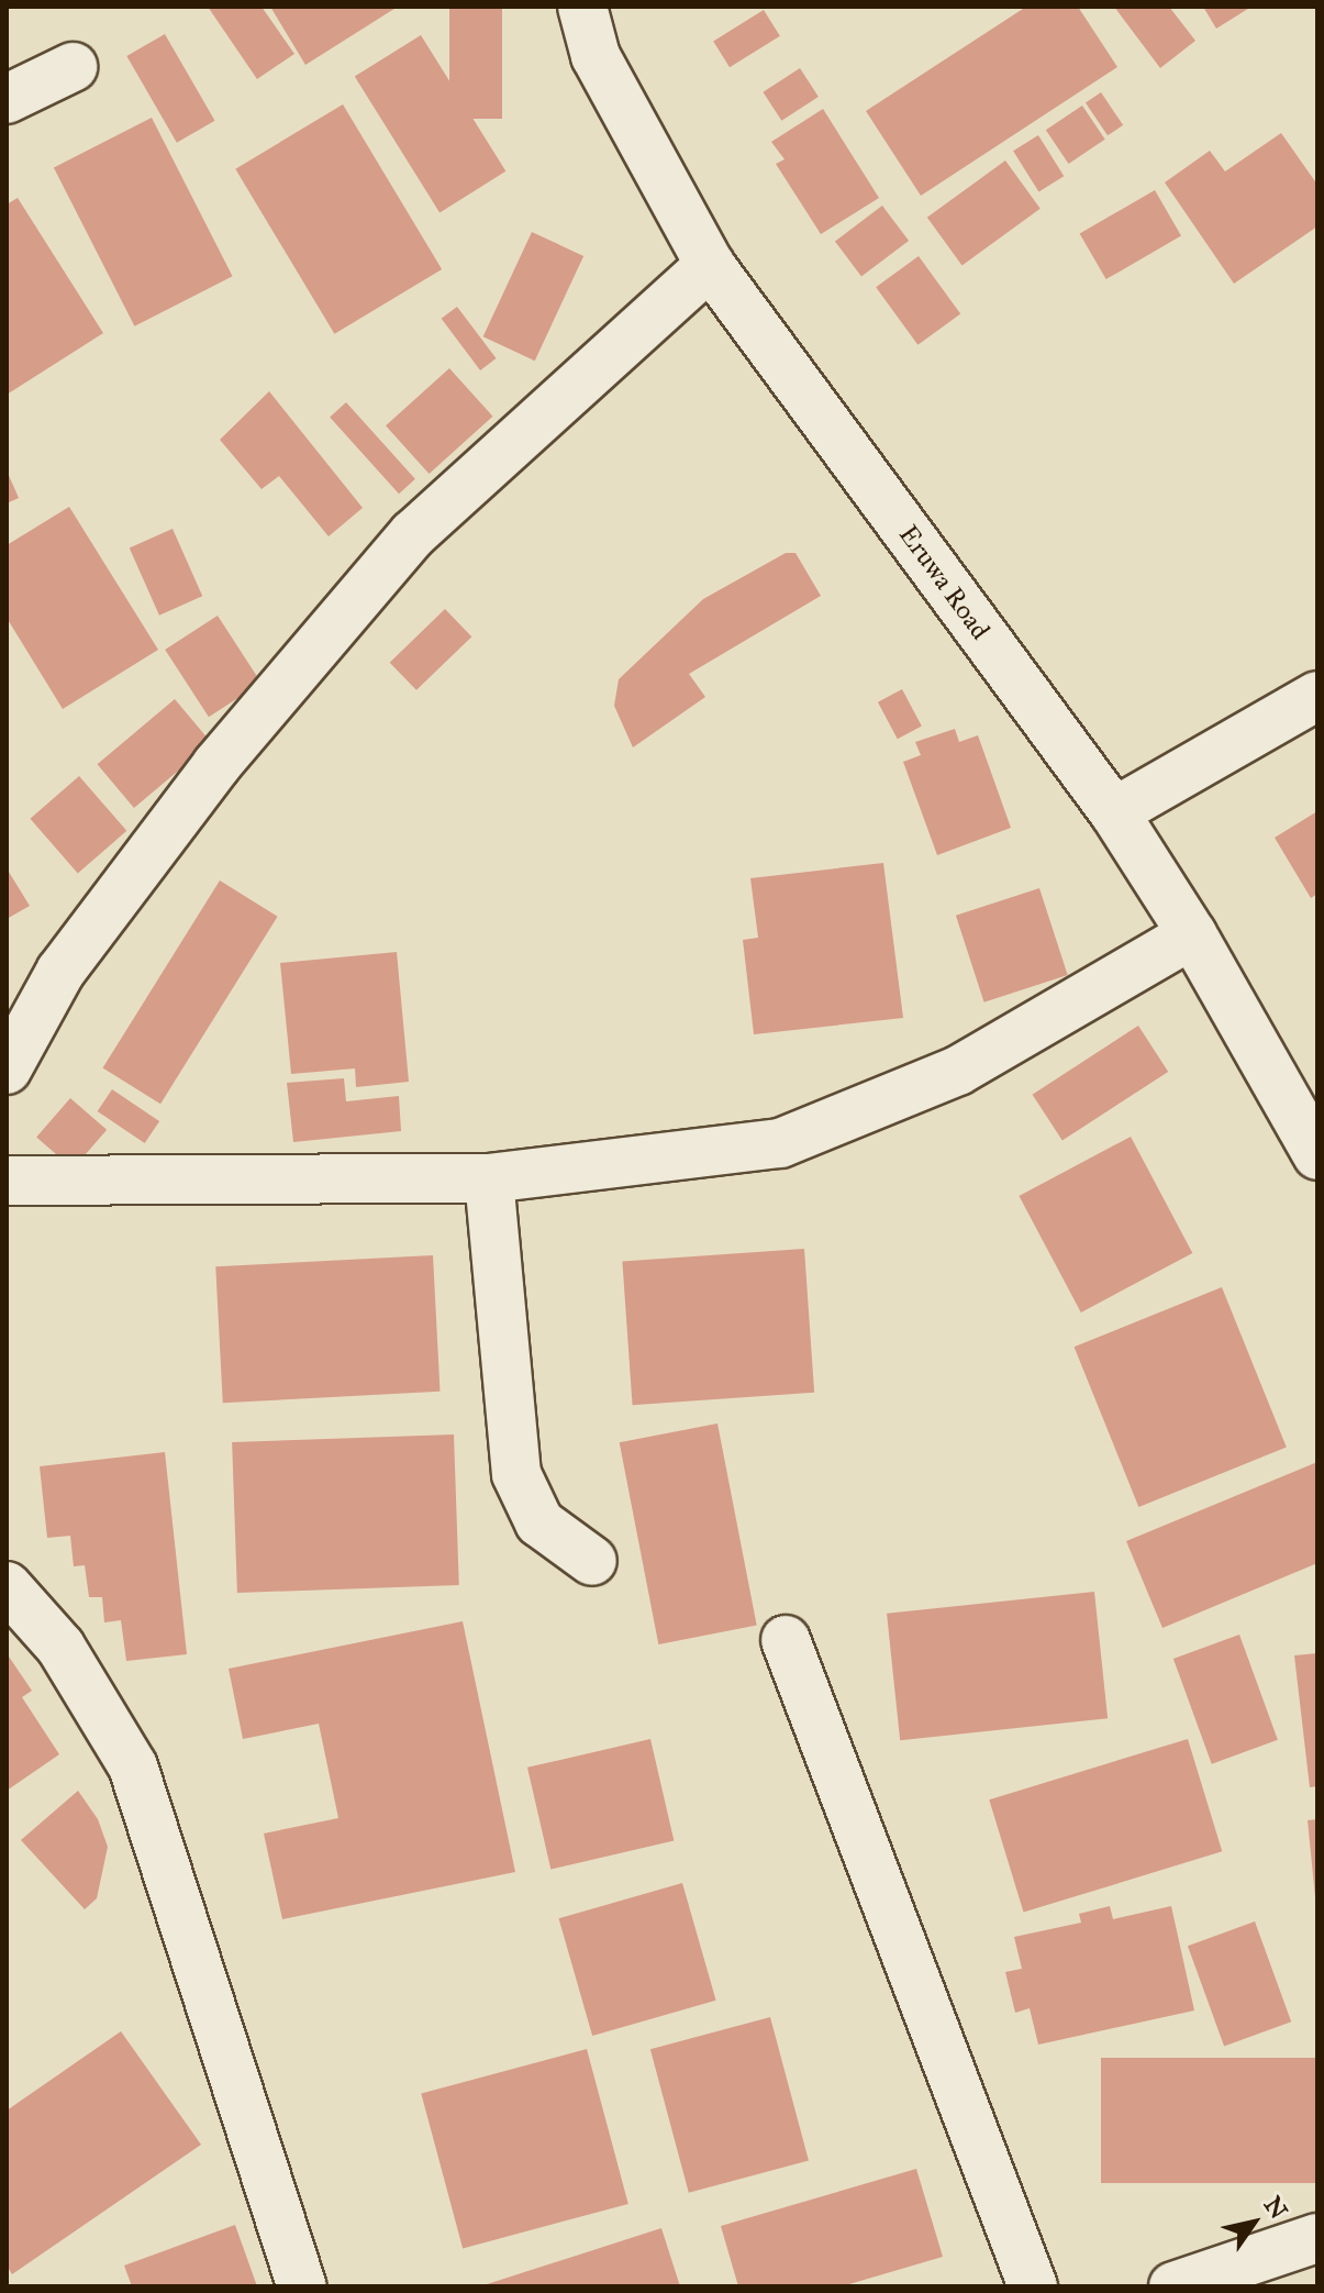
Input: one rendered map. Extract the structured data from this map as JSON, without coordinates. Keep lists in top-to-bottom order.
{
  "streets": {
    "street": ["Eruwa Road"]
  },
  "north": "top right"
}
